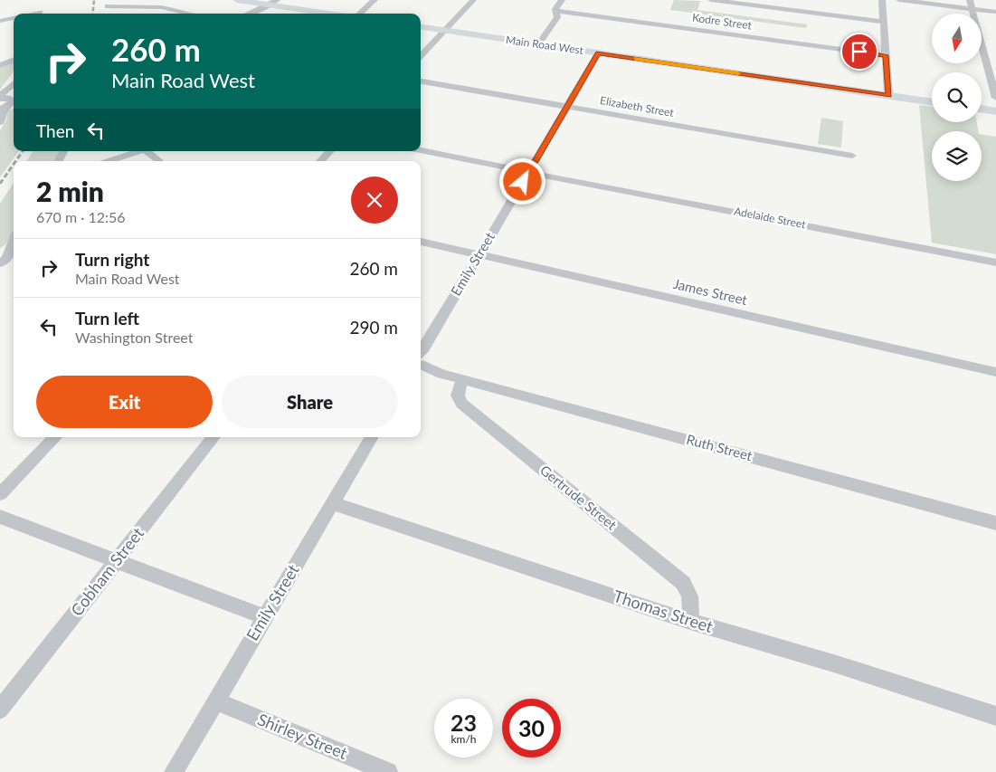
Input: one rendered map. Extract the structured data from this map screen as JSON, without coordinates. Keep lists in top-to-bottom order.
{
  "streets": {
    "main road": ["Main Road West"],
    "street": [
      "Kodre Street",
      "Elizabeth Street",
      "Adelaide Street",
      "Emily Street",
      "James Street",
      "Ruth Street",
      "Gertrude Street",
      "Cobham Street",
      "Thomas Street",
      "Shirley Street"
    ]
  },
  "crossings": [
    ["Main Road West", "Emily Street"],
    ["Elizabeth Street", "Emily Street"],
    ["Adelaide Street", "Emily Street"],
    ["Emily Street", "James Street"],
    ["Emily Street", "Thomas Street"],
    ["Emily Street", "Shirley Street"],
    ["Ruth Street", "Gertrude Street"],
    ["Gertrude Street", "Thomas Street"]
  ],
  "north": "bottom",
  "page": {
    "turn": ["260 m", "Main Road West"],
    "then": "Then",
    "heading": ["2 min", "670 m · 12:56"],
    "list": [
      {
        "name": "Turn right",
        "note": "Main Road West",
        "value": "260 m"
      },
      {
        "name": "Turn left",
        "note": "Washington Street",
        "value": "290 m"
      }
    ],
    "buttons": ["Exit", "Share"],
    "speed": "23 km/h",
    "limit": "30"
  }
}
